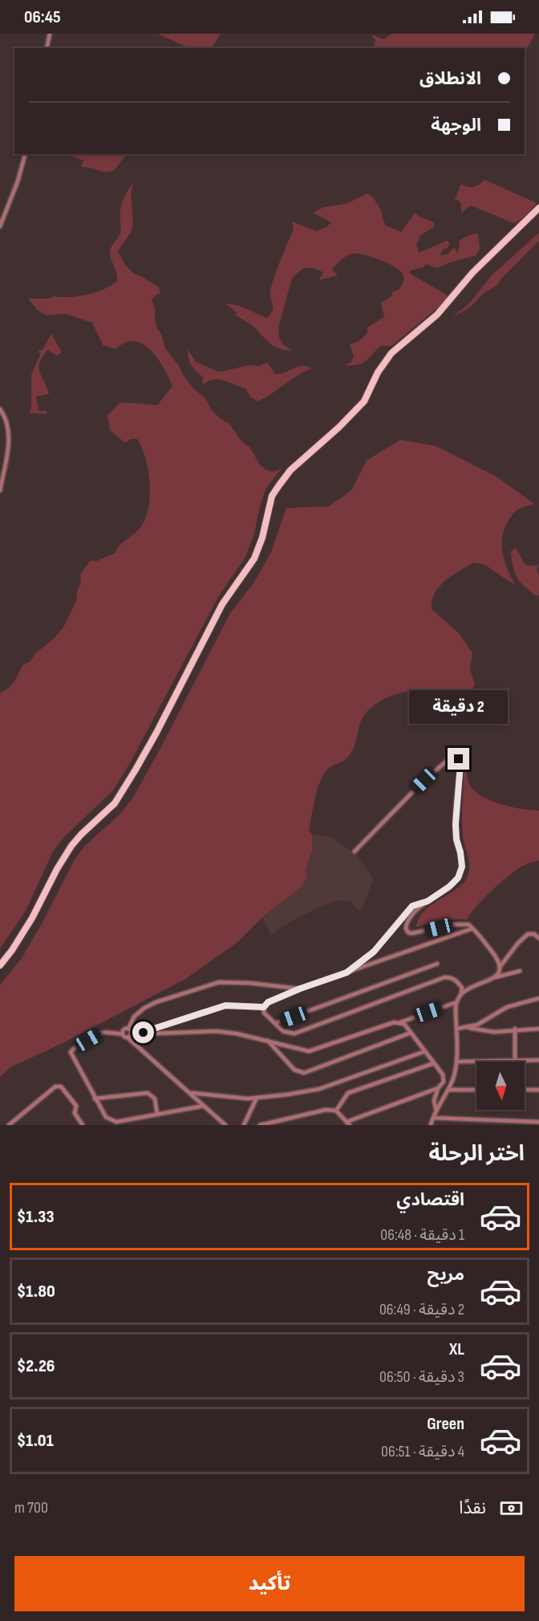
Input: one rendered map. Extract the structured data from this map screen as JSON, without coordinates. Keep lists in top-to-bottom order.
{
  "north": "bottom",
  "page": {
    "status": "06:45",
    "banner": ["الانطلاق", "الوجهة"],
    "bubble": "2 دقيقة",
    "heading": "اختر الرحلة",
    "list": [
      {
        "name": "اقتصادي",
        "note": "1 دقيقة · 06:48",
        "value": "$1.33"
      },
      {
        "name": "مريح",
        "note": "2 دقيقة · 06:49",
        "value": "$1.80"
      },
      {
        "name": "XL",
        "note": "3 دقيقة · 06:50",
        "value": "$2.26"
      },
      {
        "name": "Green",
        "note": "4 دقيقة · 06:51",
        "value": "$1.01"
      }
    ],
    "pay": ["نقدًا", "700 m"],
    "buttons": "تأكيد"
  }
}
